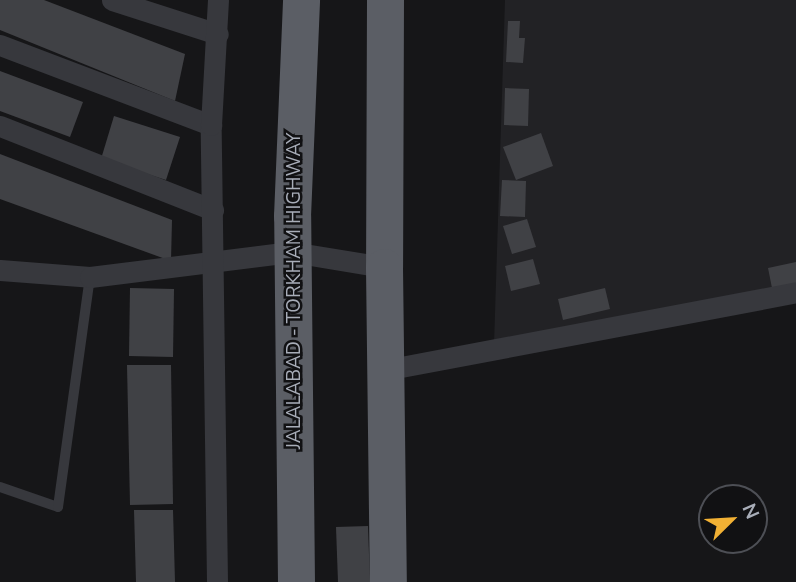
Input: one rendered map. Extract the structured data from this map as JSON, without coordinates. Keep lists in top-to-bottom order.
{
  "streets": {
    "highway": ["JALALABAD - TORKHAM HIGHWAY"]
  },
  "north": "top right"
}
